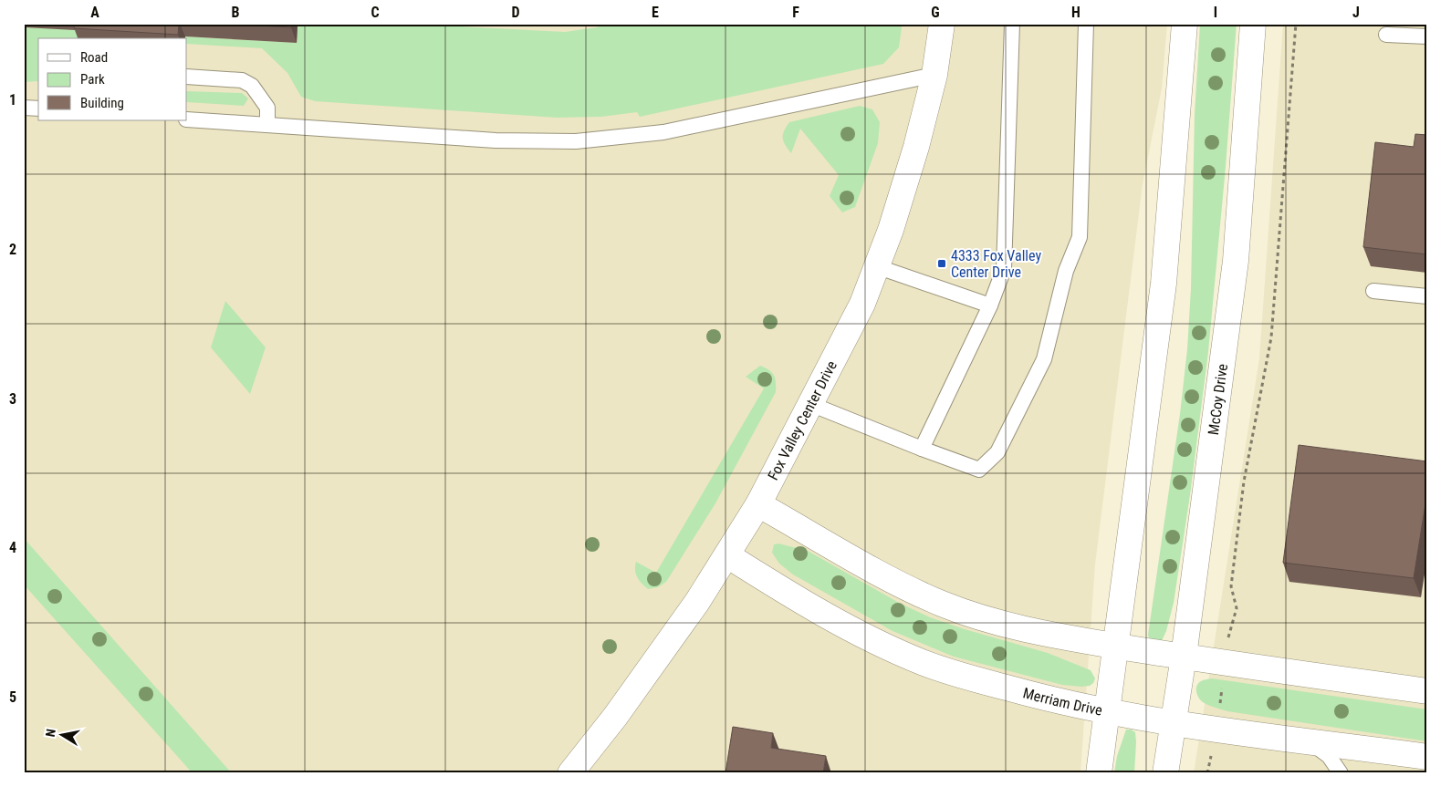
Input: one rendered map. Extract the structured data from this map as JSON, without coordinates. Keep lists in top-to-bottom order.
{
  "streets": {
    "street": ["McCoy Drive", "Fox Valley Center Drive", "Merriam Drive"]
  },
  "crossings": [
    ["McCoy Drive", "Merriam Drive"],
    ["Fox Valley Center Drive", "Merriam Drive"]
  ],
  "places": {
    "transit": ["4333 Fox Valley Center Drive"]
  },
  "legend": ["Road", "Park", "Building"],
  "north": "left",
  "grid": {
    "columns": [
      "A",
      "B",
      "C",
      "D",
      "E",
      "F",
      "G",
      "H",
      "I",
      "J"
    ],
    "rows": [
      "1",
      "2",
      "3",
      "4",
      "5"
    ]
  }
}
